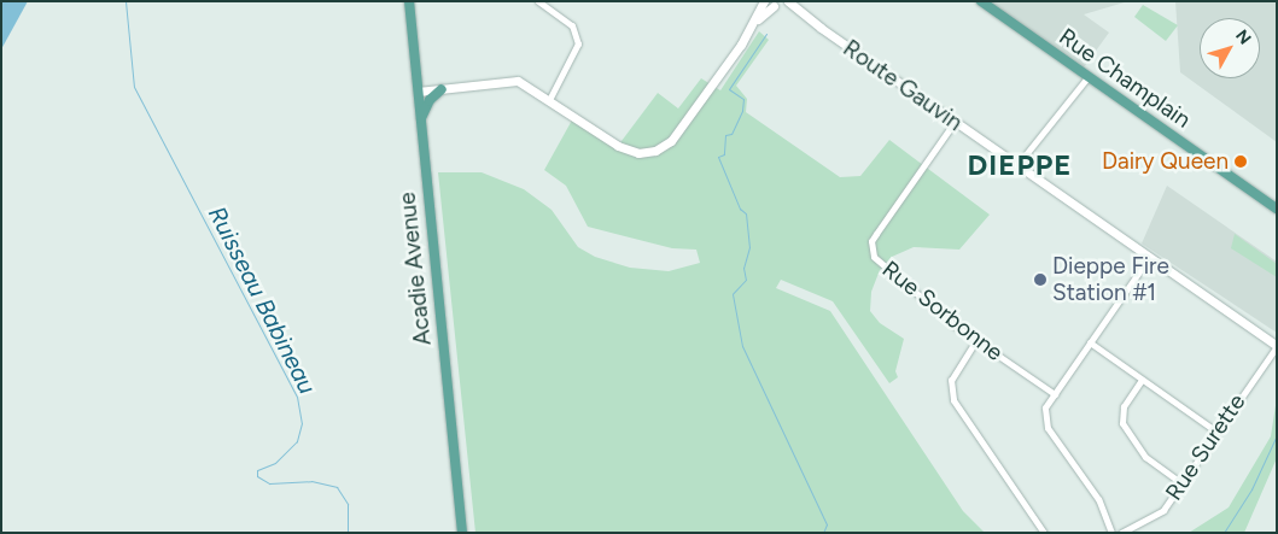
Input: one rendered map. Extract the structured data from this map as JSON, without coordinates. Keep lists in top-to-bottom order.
{
  "streets": {
    "main road": ["Rue Champlain", "Acadie Avenue"],
    "street": ["Route Gauvin", "Rue Sorbonne", "Rue Surette"]
  },
  "crossings": [
    ["Route Gauvin", "Rue Sorbonne"],
    ["Route Gauvin", "Rue Surette"]
  ],
  "districts": ["DIEPPE"],
  "water": ["Ruisseau Babineau"],
  "places": ["Dairy Queen", "Dieppe Fire Station #1"],
  "north": "top right"
}
